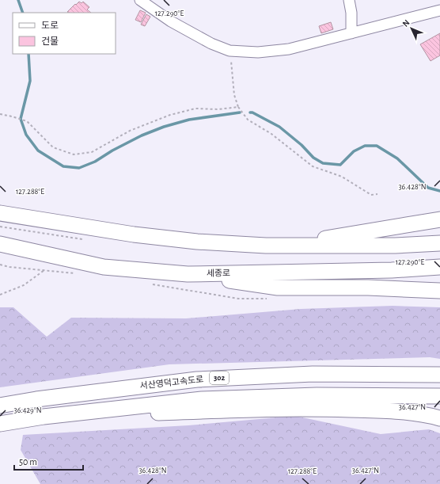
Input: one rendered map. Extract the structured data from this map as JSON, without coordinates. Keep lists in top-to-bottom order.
{
  "streets": {
    "highway": ["세종로", "302", "서산영덕고속도로"]
  },
  "legend": ["도로", "건물"],
  "scale_bar": "50 m",
  "north": "top left",
  "coordinates": [
    "127.290°E",
    "36.428°N",
    "127.288°E",
    "36.427°N",
    "36.429°N"
  ]
}
